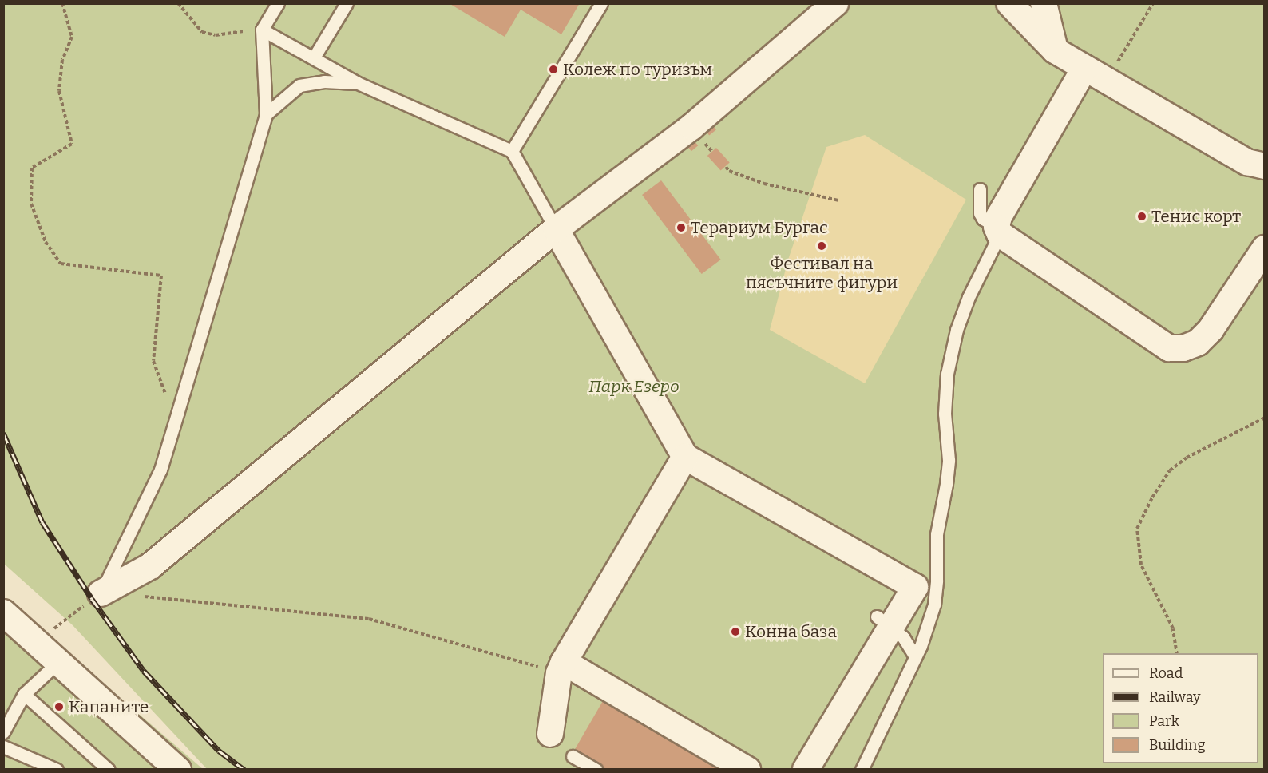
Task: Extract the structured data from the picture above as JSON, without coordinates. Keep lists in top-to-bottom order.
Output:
{
  "parks": ["Парк Езеро"],
  "places": [
    "Колеж по туризъм",
    "Тенис корт",
    "Терариум Бургас",
    "Фестивал на пясъчните фигури",
    "Конна база",
    "Капаните"
  ],
  "legend": [
    "Road",
    "Railway",
    "Park",
    "Building"
  ]
}
